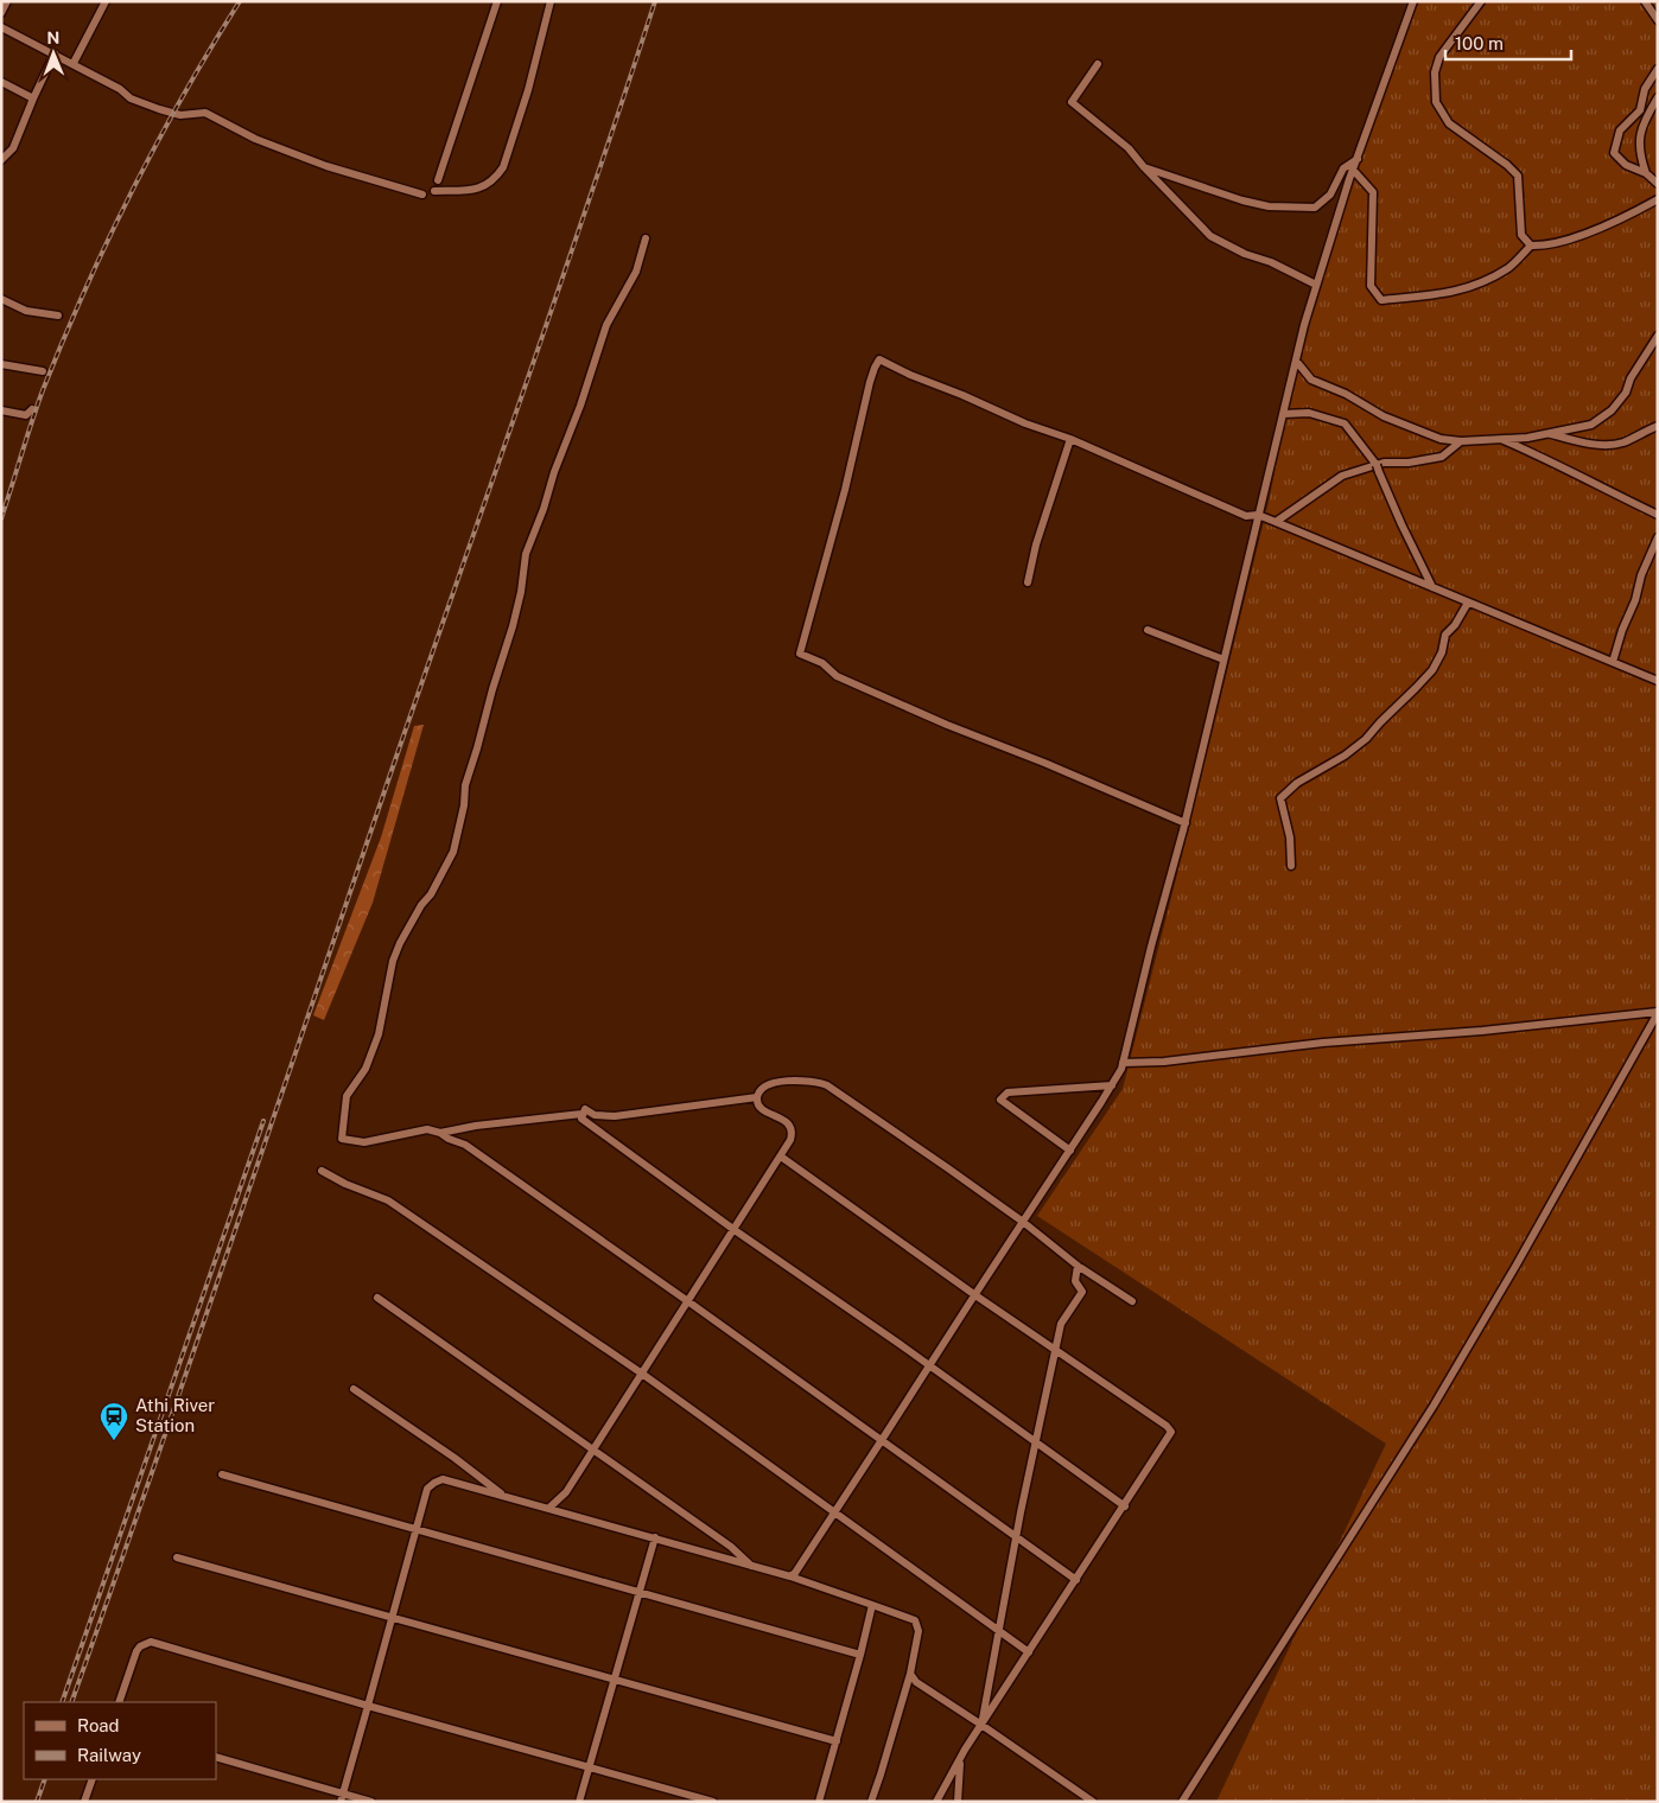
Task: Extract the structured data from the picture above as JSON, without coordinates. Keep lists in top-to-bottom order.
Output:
{
  "places": {
    "station": ["Athi River Station"]
  },
  "legend": ["Road", "Railway"],
  "scale_bar": "100 m",
  "north": "top"
}
